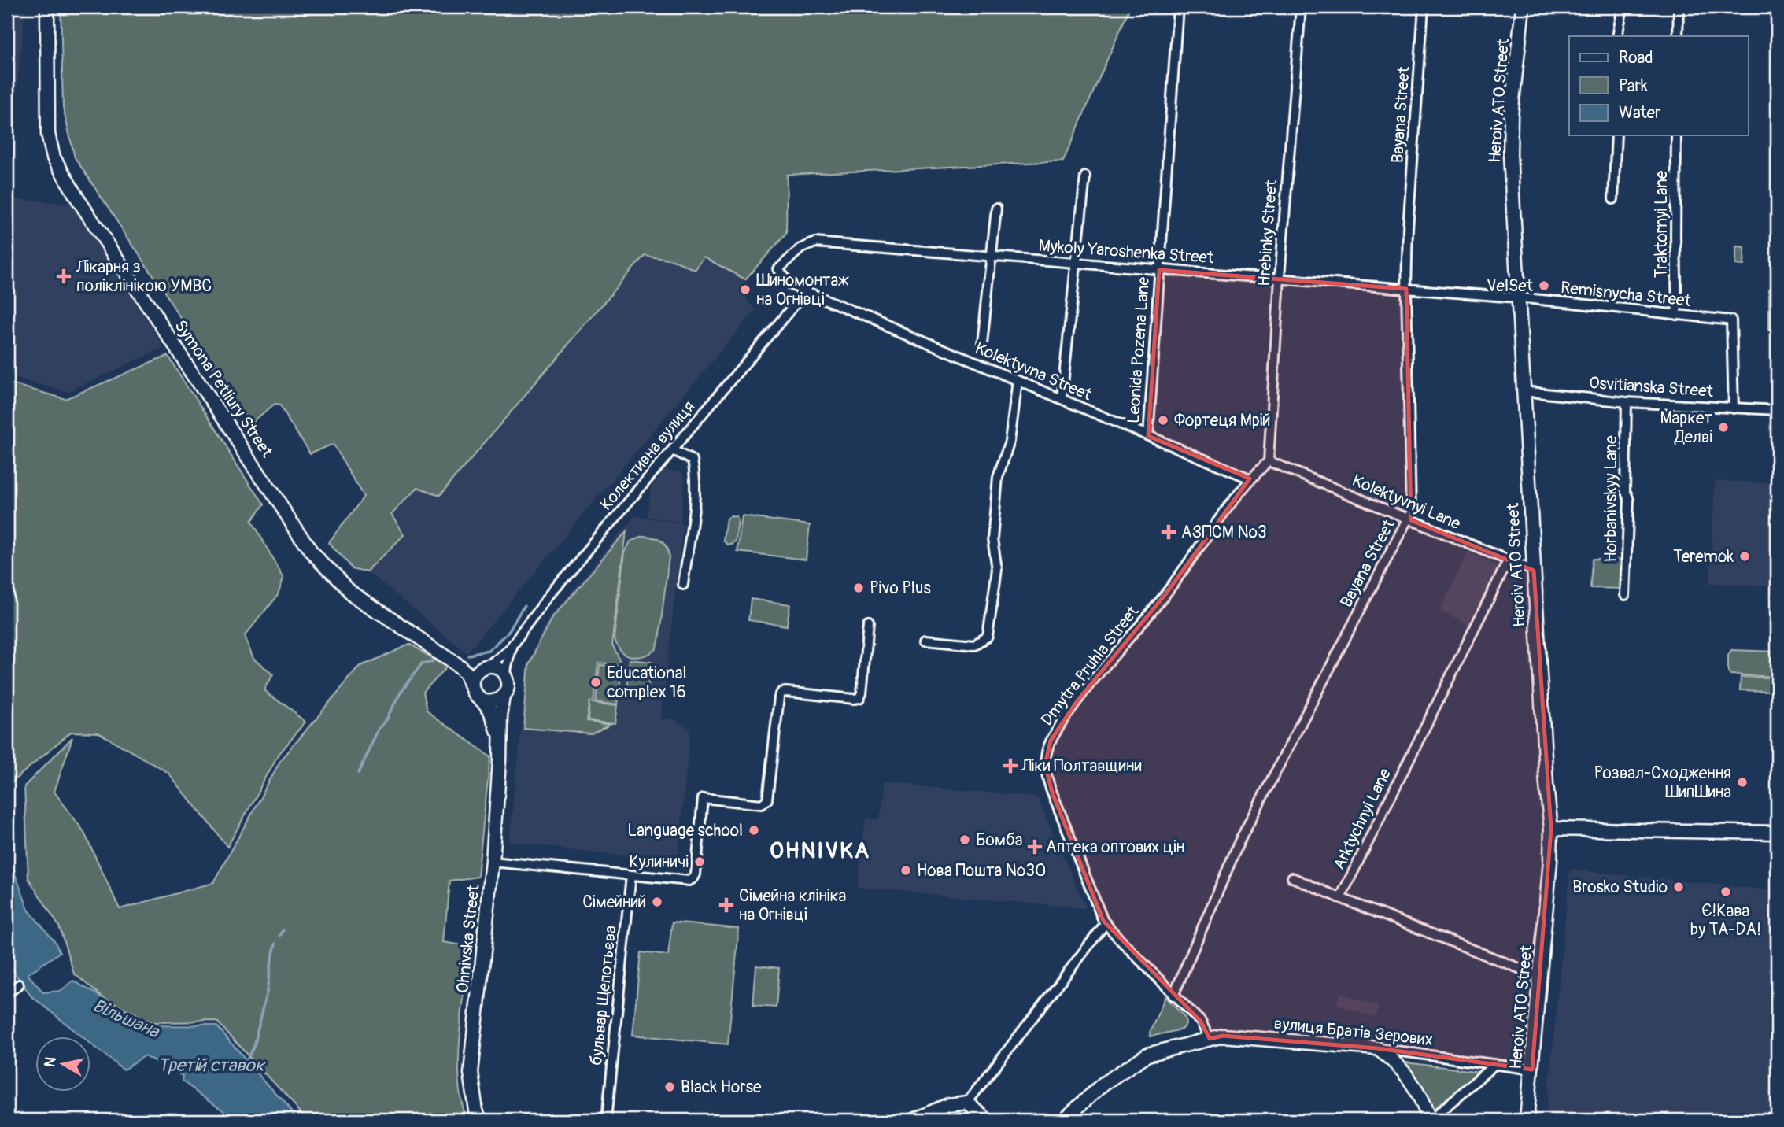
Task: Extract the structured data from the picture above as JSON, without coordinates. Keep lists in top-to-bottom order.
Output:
{
  "streets": {
    "street": [
      "Heroiv ATO Street",
      "Bayana Street",
      "Traktornyi Lane",
      "Hrebinky Street",
      "Mykoly Yaroshenka Street",
      "Remisnycha Street",
      "Leonida Pozena Lane",
      "Kolektyvna Street",
      "Osvitianska Street",
      "Symona Petliury Street",
      "Колективна вулиця",
      "Horbanivskyy Lane",
      "Kolektyvnyi Lane",
      "Dmytra Pruhla Street",
      "Arktychnyi Lane",
      "Ohnivska Street",
      "бульвар Щепотьєва",
      "вулиця Братів Зерових"
    ]
  },
  "crossings": [
    ["Heroiv ATO Street", "Mykoly Yaroshenka Street"],
    ["Heroiv ATO Street", "Remisnycha Street"],
    ["Heroiv ATO Street", "Osvitianska Street"],
    ["Heroiv ATO Street", "Kolektyvnyi Lane"],
    ["Heroiv ATO Street", "вулиця Братів Зерових"],
    ["Bayana Street", "Mykoly Yaroshenka Street"],
    ["Bayana Street", "Kolektyvnyi Lane"],
    ["Bayana Street", "Dmytra Pruhla Street"],
    ["Traktornyi Lane", "Remisnycha Street"],
    ["Hrebinky Street", "Mykoly Yaroshenka Street"],
    ["Hrebinky Street", "Kolektyvnyi Lane"],
    ["Hrebinky Street", "Dmytra Pruhla Street"],
    ["Mykoly Yaroshenka Street", "Remisnycha Street"],
    ["Mykoly Yaroshenka Street", "Leonida Pozena Lane"],
    ["Mykoly Yaroshenka Street", "Kolektyvna Street"],
    ["Mykoly Yaroshenka Street", "Колективна вулиця"],
    ["Remisnycha Street", "Osvitianska Street"],
    ["Leonida Pozena Lane", "Kolektyvna Street"],
    ["Kolektyvna Street", "Колективна вулиця"],
    ["Kolektyvna Street", "Dmytra Pruhla Street"],
    ["Osvitianska Street", "Horbanivskyy Lane"],
    ["Symona Petliury Street", "Колективна вулиця"],
    ["Symona Petliury Street", "Ohnivska Street"],
    ["Колективна вулиця", "Ohnivska Street"],
    ["Kolektyvnyi Lane", "Dmytra Pruhla Street"],
    ["Kolektyvnyi Lane", "Arktychnyi Lane"],
    ["Dmytra Pruhla Street", "вулиця Братів Зерових"]
  ],
  "districts": ["OHNIVKA"],
  "water": ["Вільшана", "Третій ставок"],
  "places": {
    "health": [
      "Лікарня з поліклінікою УМВС",
      "АЗПСМ №3",
      "Ліки Полтавщини",
      "Аптека оптових цін",
      "Сімейна клініка на Огнівці"
    ],
    "other": [
      "VelSet",
      "Шиномонтаж на Огнівці",
      "Фортеця Мрій",
      "Маркет Делві",
      "Teremok",
      "Pivo Plus",
      "Educational complex 16",
      "Розвал-Сходження ШипШина",
      "Language school",
      "Бомба",
      "Кулиничі",
      "Нова Пошта №30",
      "Brosko Studio",
      "Є!Кава by TA-DA!",
      "Сімейний",
      "Black Horse"
    ]
  },
  "legend": ["Road", "Park", "Water"],
  "north": "left"
}
